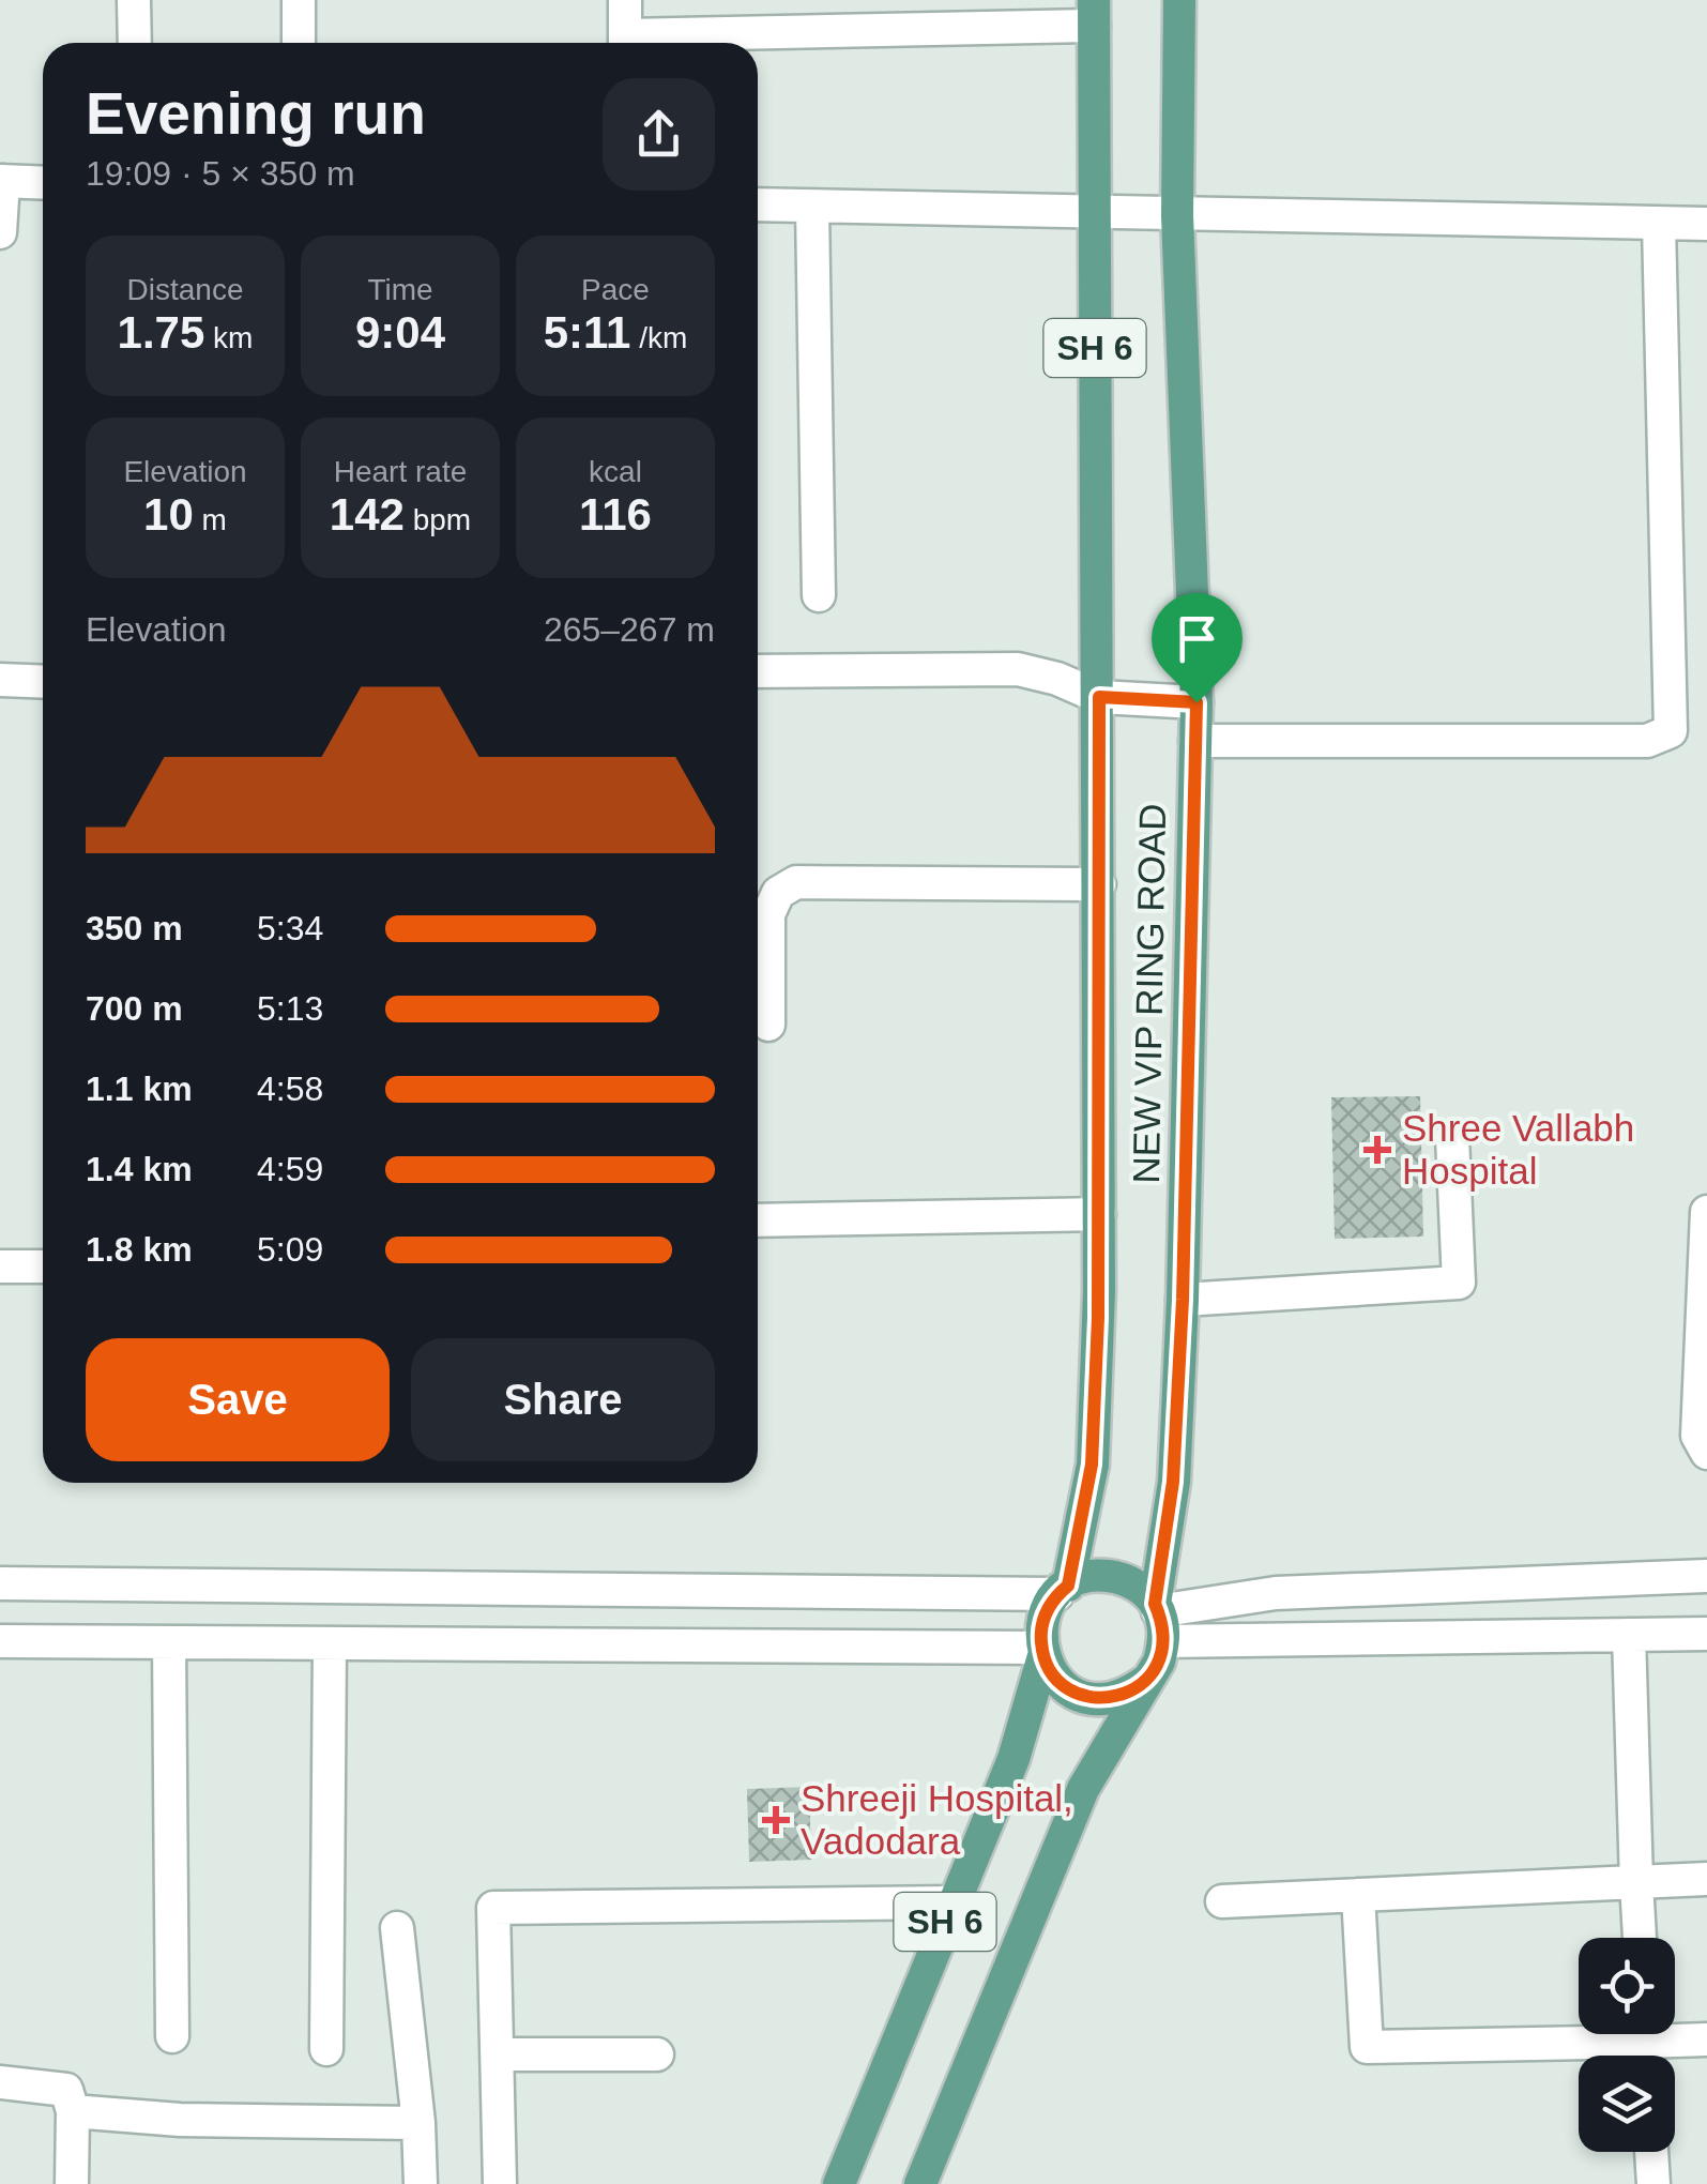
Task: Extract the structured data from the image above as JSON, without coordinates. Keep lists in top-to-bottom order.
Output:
{
  "streets": {
    "main road": ["SH 6", "NEW VIP RING ROAD"]
  },
  "crossings": [
    ["SH 6", "NEW VIP RING ROAD"]
  ],
  "places": {
    "health": ["Shree Vallabh Hospital", "Shreeji Hospital, Vadodara"]
  },
  "page": {
    "heading": ["Evening run", "19:09 · 5 × 350 m"],
    "stats": [
      ["Distance", "1.75 km"],
      ["Time", "9:04"],
      ["Pace", "5:11 /km"],
      ["Elevation", "10 m"],
      ["Heart rate", "142 bpm"],
      ["kcal", "116"]
    ],
    "chart": ["Elevation", "265–267 m"],
    "list": [
      {
        "name": "350 m",
        "note": "5:34"
      },
      {
        "name": "700 m",
        "note": "5:13"
      },
      {
        "name": "1.1 km",
        "note": "4:58"
      },
      {
        "name": "1.4 km",
        "note": "4:59"
      },
      {
        "name": "1.8 km",
        "note": "5:09"
      }
    ],
    "buttons": ["Save", "Share"]
  }
}
